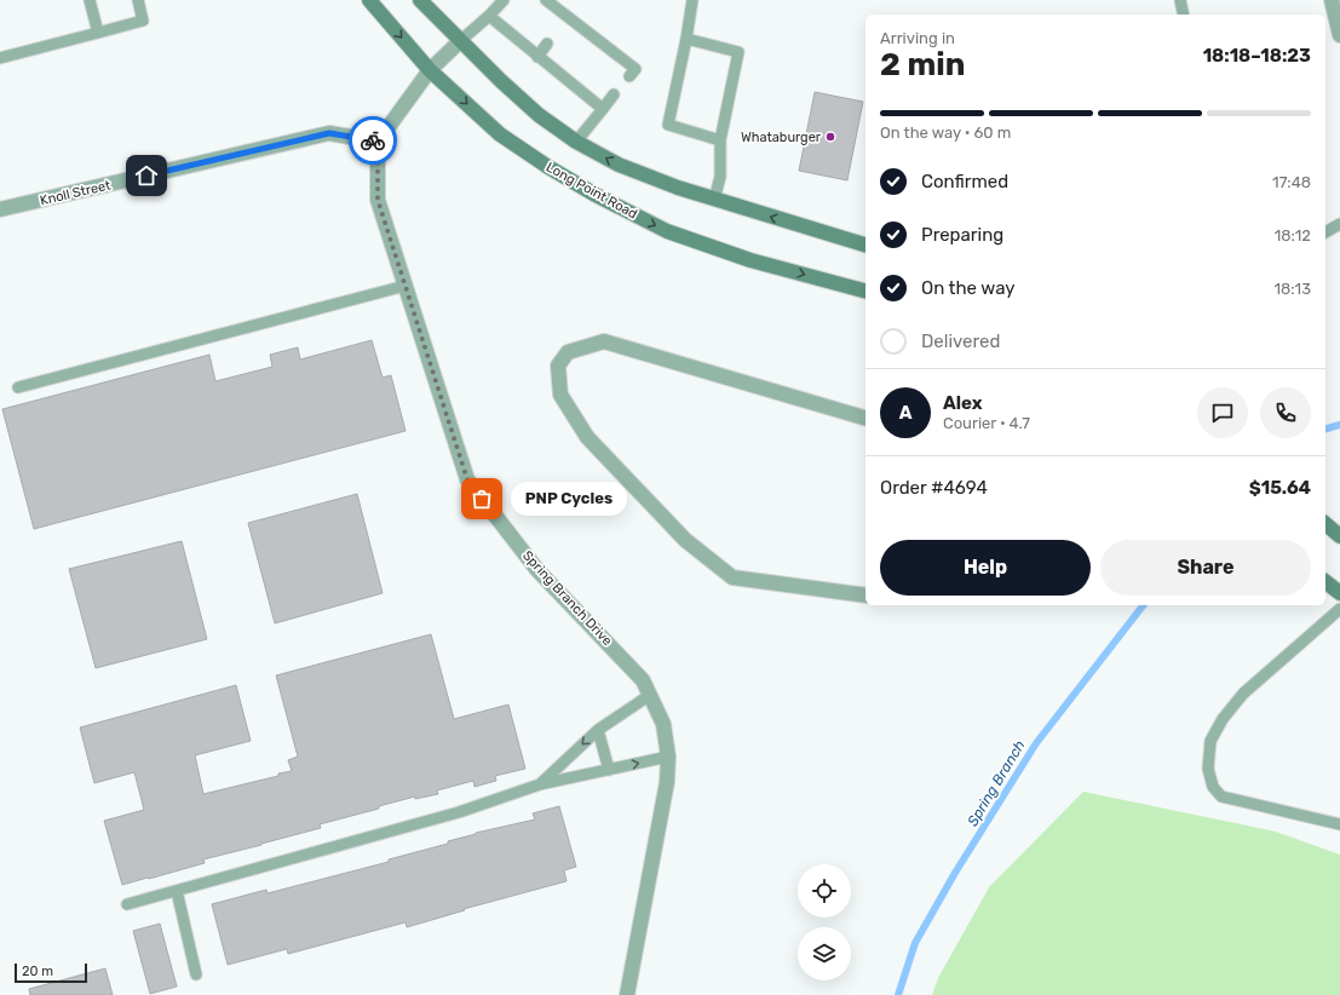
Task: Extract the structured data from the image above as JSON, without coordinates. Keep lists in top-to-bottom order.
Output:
{
  "streets": {
    "main road": ["Long Point Road"],
    "street": ["Knoll Street", "Spring Branch Drive"]
  },
  "crossings": [
    ["Knoll Street", "Spring Branch Drive"]
  ],
  "water": ["Spring Branch"],
  "places": ["Whataburger", "PNP Cycles"],
  "scale_bar": "20 m",
  "page": {
    "heading": ["2 min", "Arriving in", "18:18–18:23"],
    "panel": [
      "Alex",
      "Courier · 4.7",
      "Order #4694",
      "$15.64"
    ],
    "bar": "On the way · 60 m",
    "list": [
      ["Confirmed", "17:48"],
      ["Preparing", "18:12"],
      ["On the way", "18:13"],
      "Delivered"
    ],
    "round": "A",
    "bubble": "PNP Cycles",
    "buttons": ["Help", "Share"],
    "scale": "20 m"
  }
}
